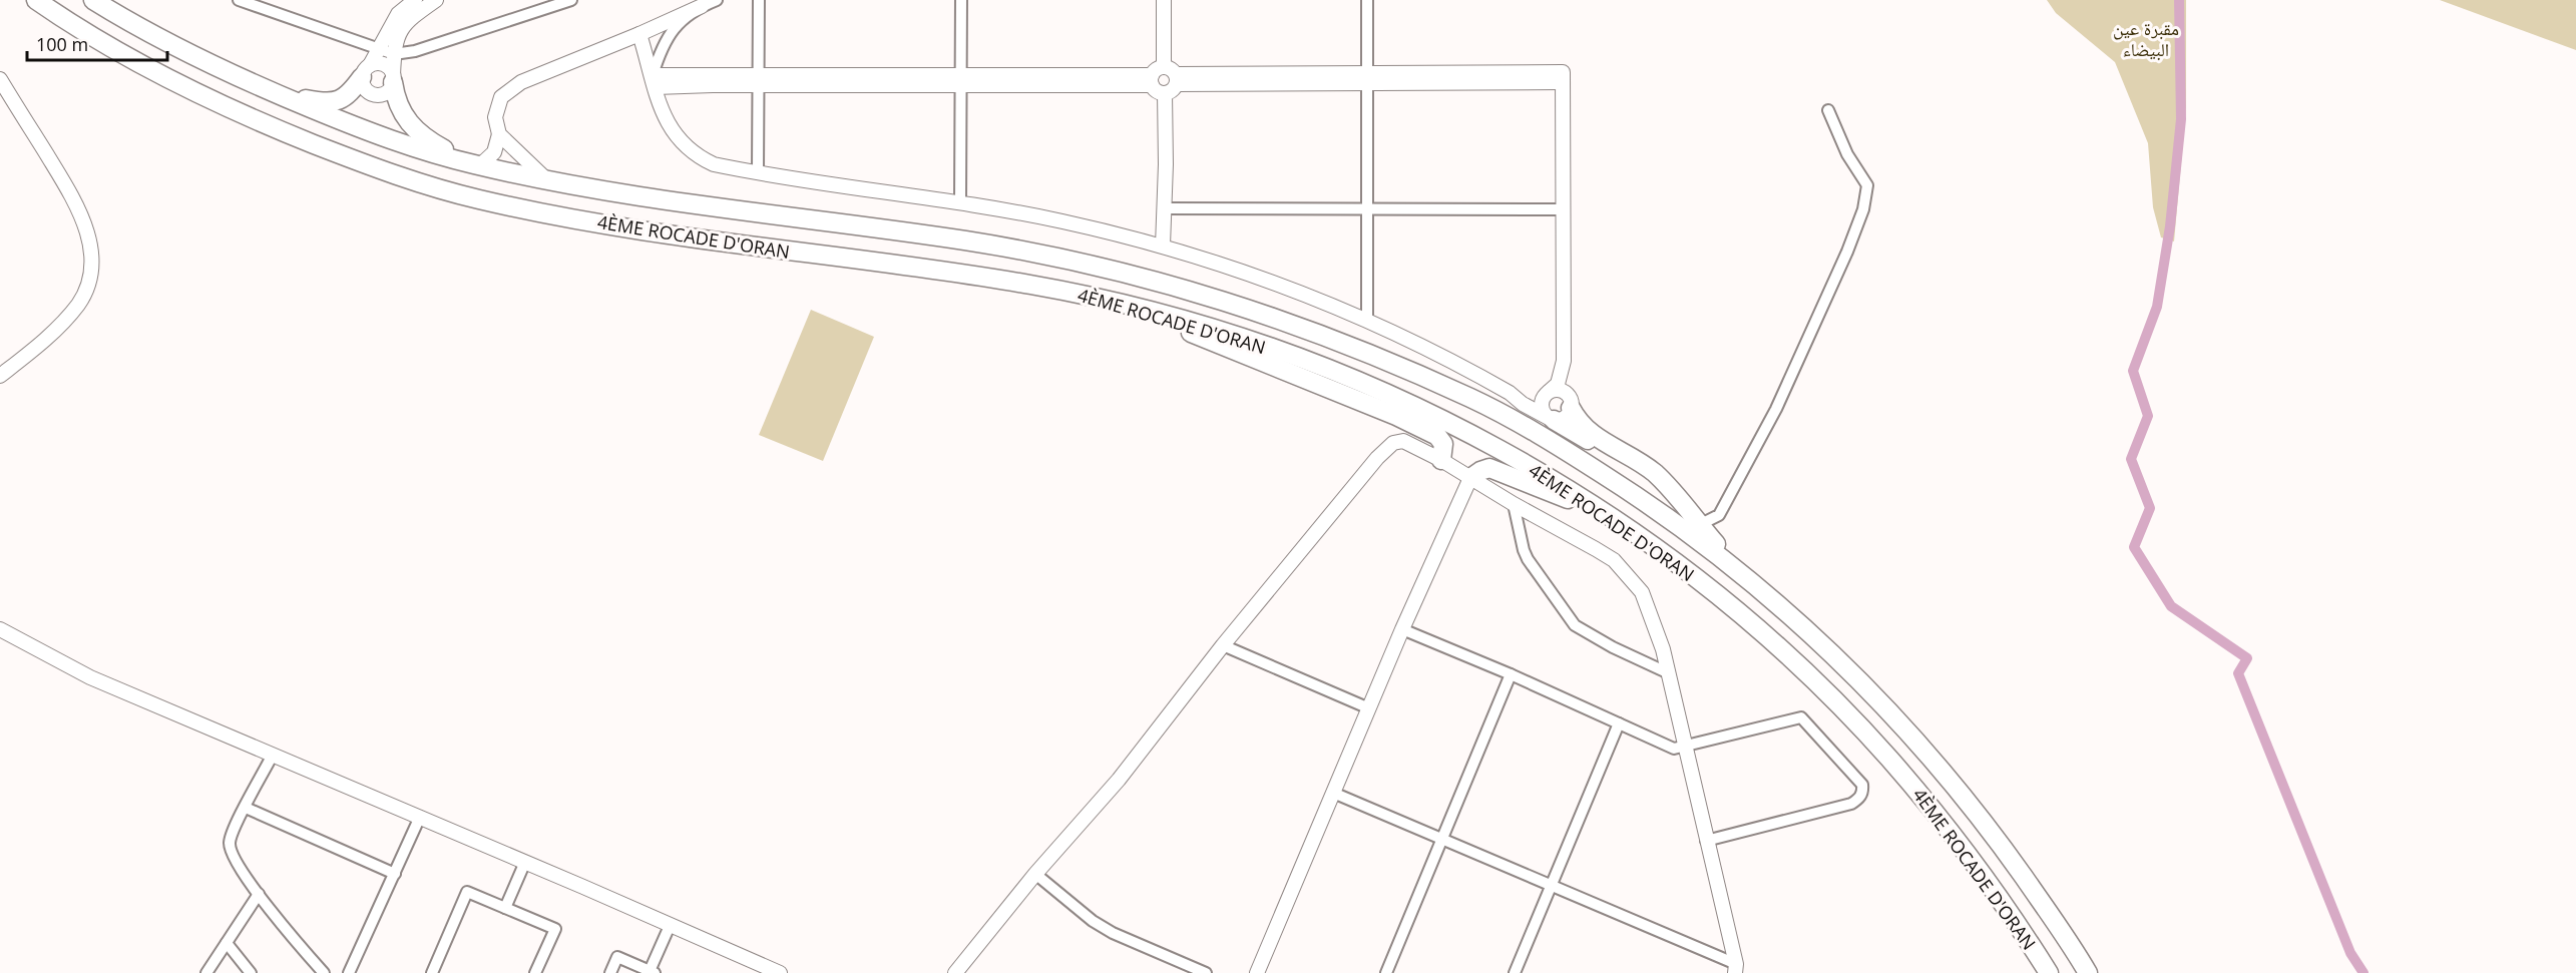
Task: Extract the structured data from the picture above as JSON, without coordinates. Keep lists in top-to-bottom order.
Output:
{
  "streets": {
    "highway": ["4ÈME ROCADE D'ORAN"]
  },
  "parks": ["مقبرة عين البيضاء"],
  "scale_bar": "100 m"
}
